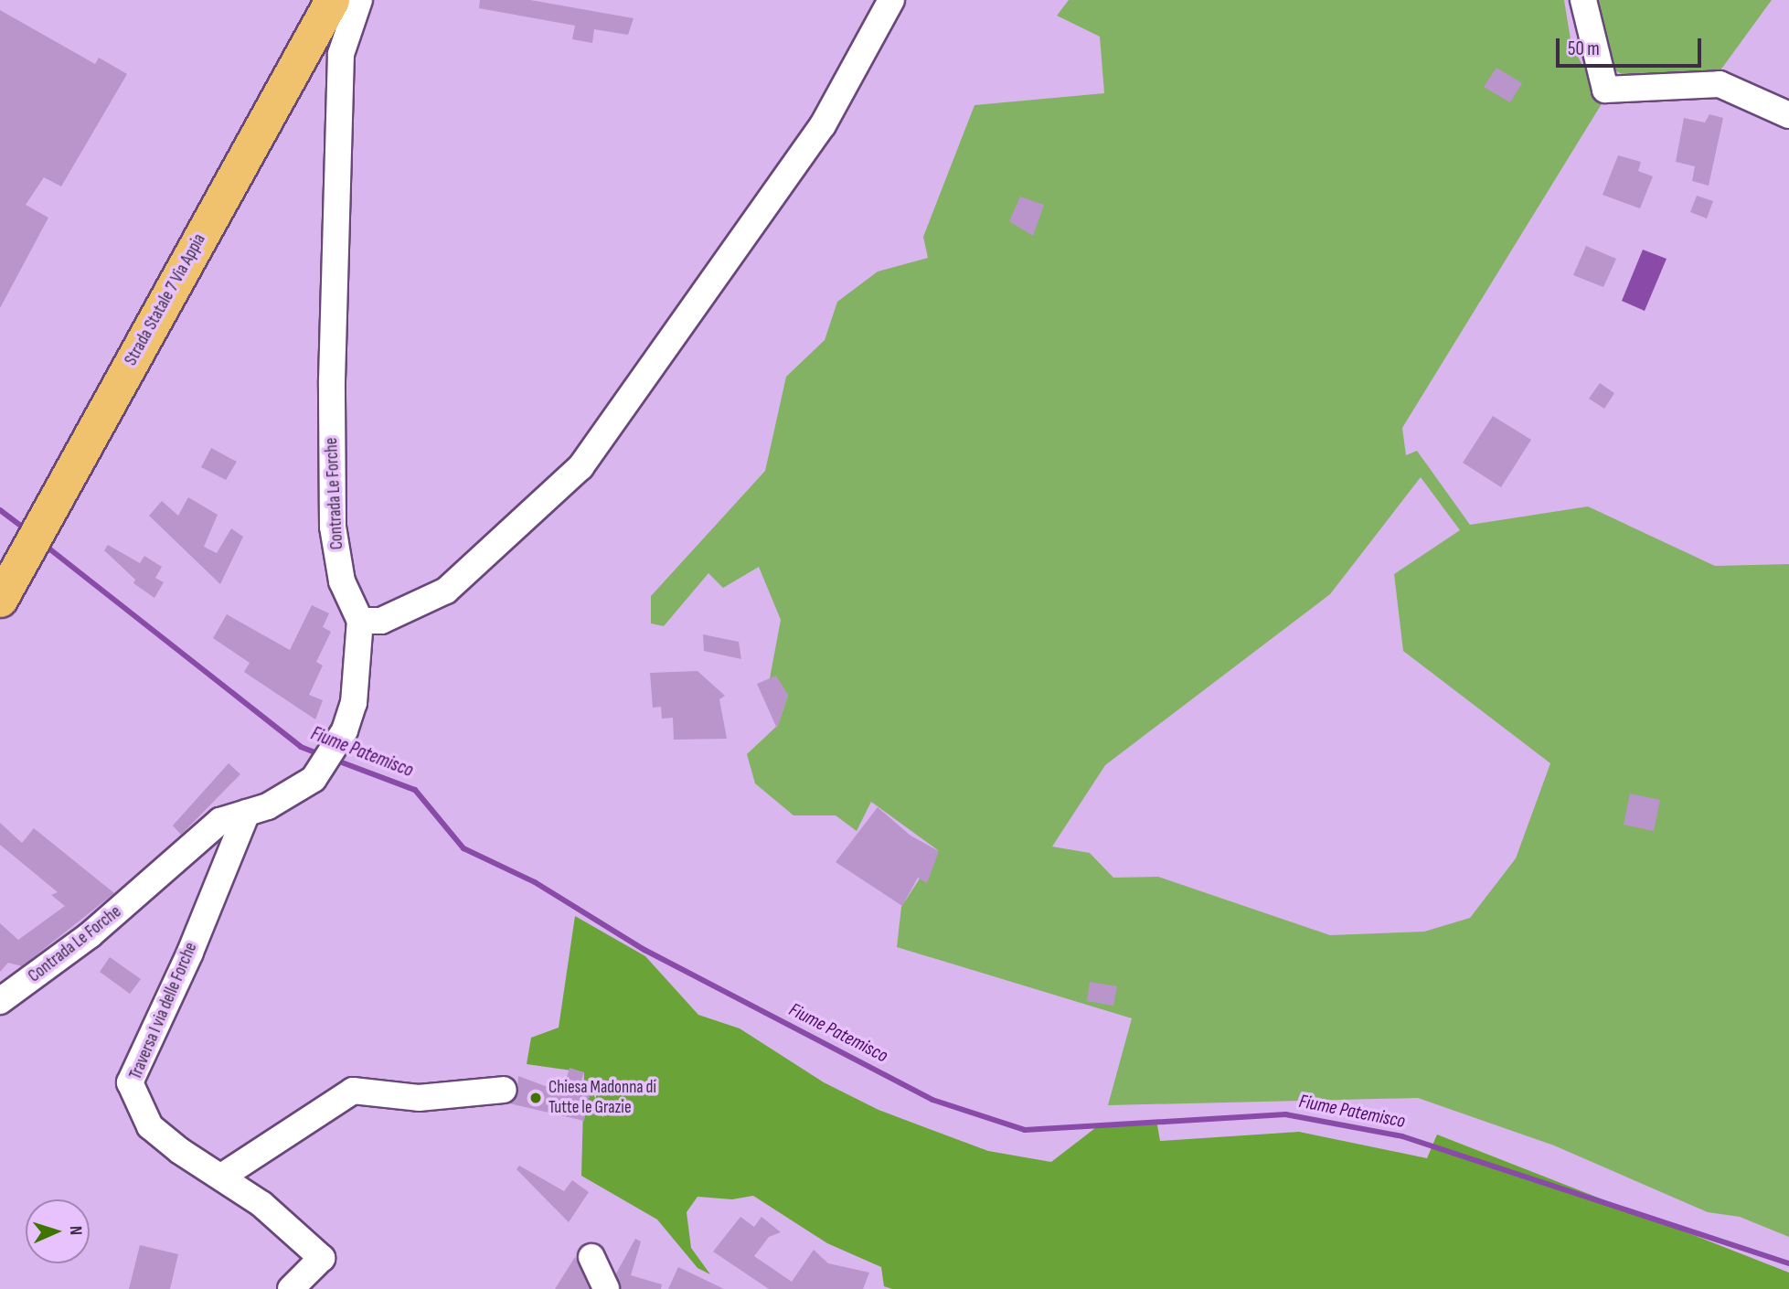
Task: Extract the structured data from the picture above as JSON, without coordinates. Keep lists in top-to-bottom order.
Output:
{
  "streets": {
    "main road": ["Strada Statale 7 Via Appia"],
    "street": ["Contrada Le Forche", "Traversa I via delle Forche"]
  },
  "crossings": [
    ["Contrada Le Forche", "Traversa I via delle Forche"]
  ],
  "water": ["Fiume Patemisco"],
  "places": ["Chiesa Madonna di Tutte le Grazie"],
  "scale_bar": "50 m",
  "north": "right"
}
